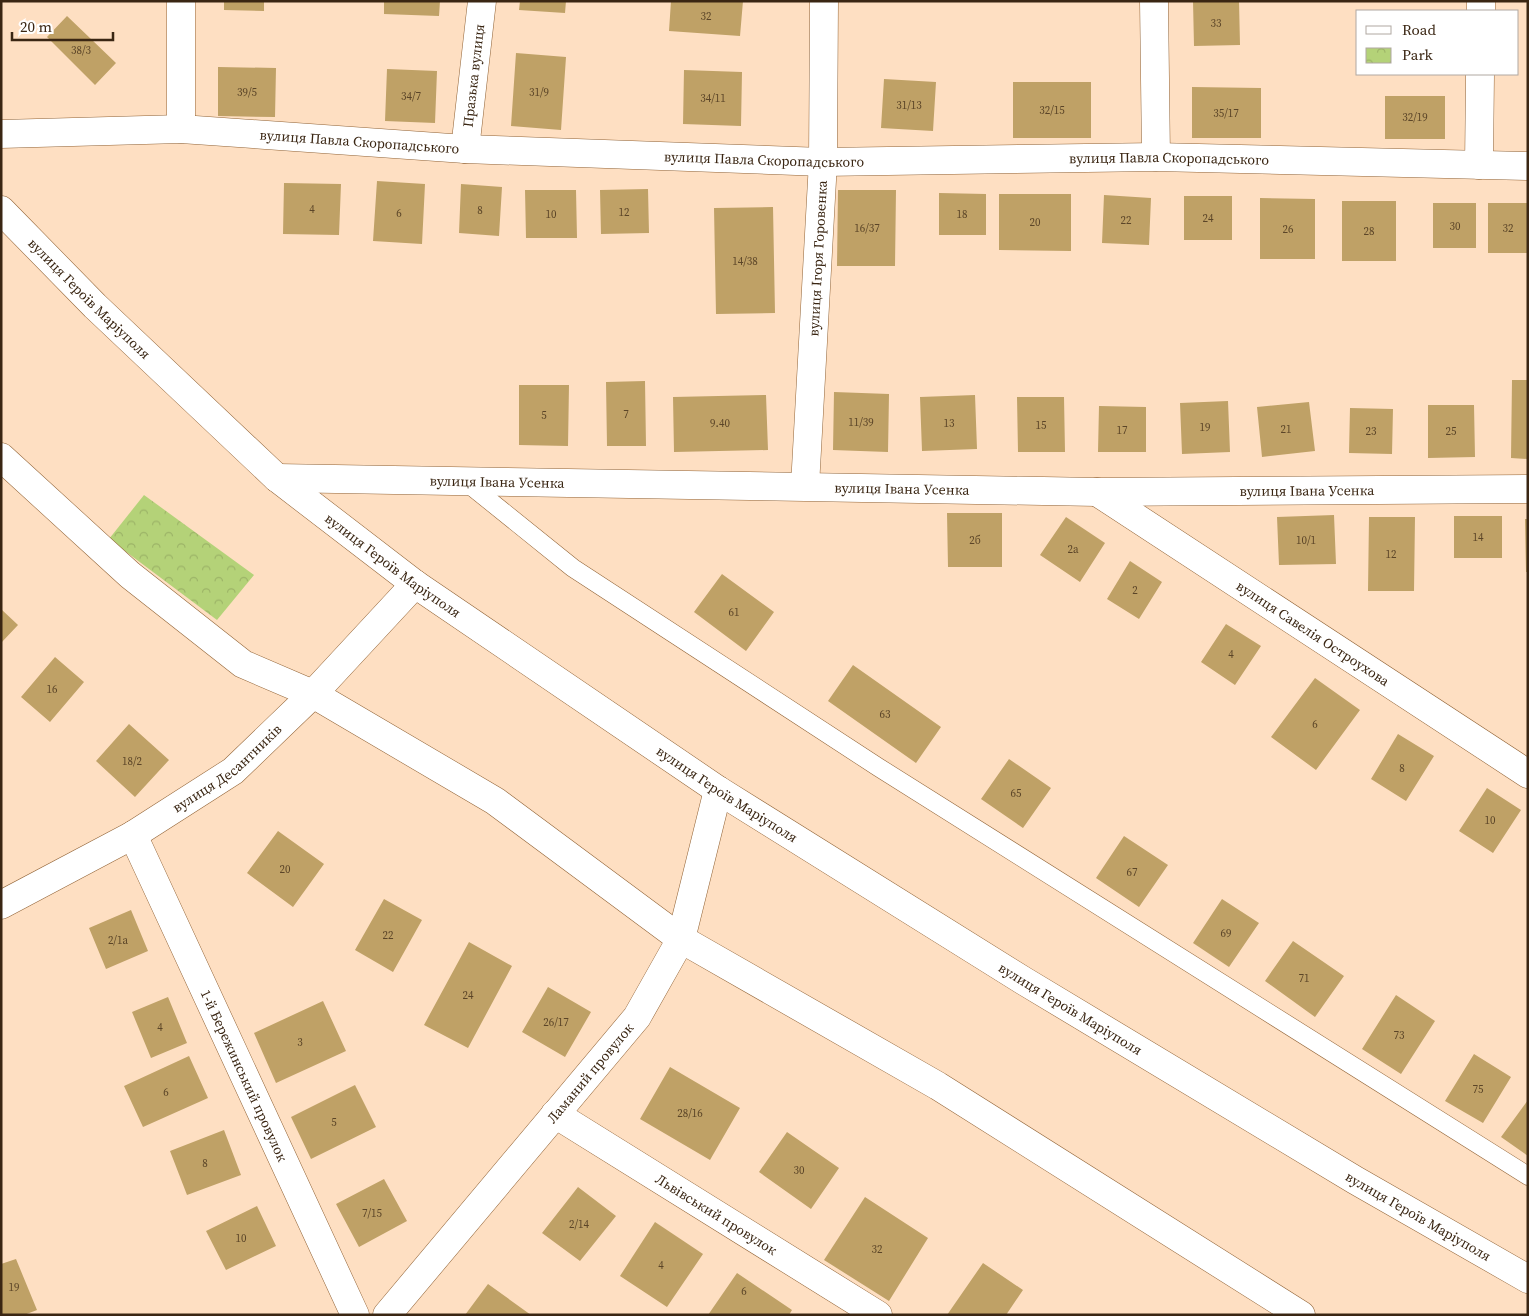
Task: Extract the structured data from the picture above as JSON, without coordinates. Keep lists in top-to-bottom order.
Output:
{
  "streets": {
    "street": [
      "Празька вулиця",
      "вулиця Павла Скоропадського",
      "вулиця Ігоря Горовенка",
      "вулиця Героїв Маріуполя",
      "вулиця Івана Усенка",
      "вулиця Савелія Остроухова",
      "вулиця Десантників",
      "Ламаний провулок",
      "1-й Бережинський провулок",
      "Львівський провулок"
    ]
  },
  "crossings": [
    ["Празька вулиця", "вулиця Павла Скоропадського"],
    ["вулиця Павла Скоропадського", "вулиця Ігоря Горовенка"],
    ["вулиця Ігоря Горовенка", "вулиця Івана Усенка"],
    ["вулиця Героїв Маріуполя", "вулиця Івана Усенка"],
    ["вулиця Героїв Маріуполя", "вулиця Десантників"],
    ["вулиця Героїв Маріуполя", "Ламаний провулок"],
    ["вулиця Івана Усенка", "вулиця Савелія Остроухова"],
    ["вулиця Десантників", "1-й Бережинський провулок"],
    ["Ламаний провулок", "Львівський провулок"]
  ],
  "house_numbers": [
    "32",
    "33",
    "38/3",
    "39/5",
    "31/9",
    "34/7",
    "34/11",
    "31/13",
    "32/15",
    "35/17",
    "32/19",
    "4",
    "8",
    "12",
    "6",
    "10",
    "18",
    "24",
    "22",
    "20",
    "30",
    "16/37",
    "32",
    "26",
    "28",
    "14/38",
    "7",
    "5",
    "11/39",
    "9.40",
    "13",
    "15",
    "19",
    "21",
    "17",
    "23",
    "25",
    "14",
    "2б",
    "10/1",
    "2а",
    "12",
    "2",
    "61",
    "4",
    "16",
    "63",
    "6",
    "18/2",
    "8",
    "65",
    "10",
    "20",
    "67",
    "69",
    "22",
    "2/1а",
    "71",
    "24",
    "26/17",
    "4",
    "73",
    "3",
    "75",
    "6",
    "28/16",
    "5",
    "8",
    "30",
    "7/15",
    "2/14",
    "10",
    "32",
    "4",
    "19",
    "6"
  ],
  "legend": ["Road", "Park"],
  "scale_bar": "20 m"
}
